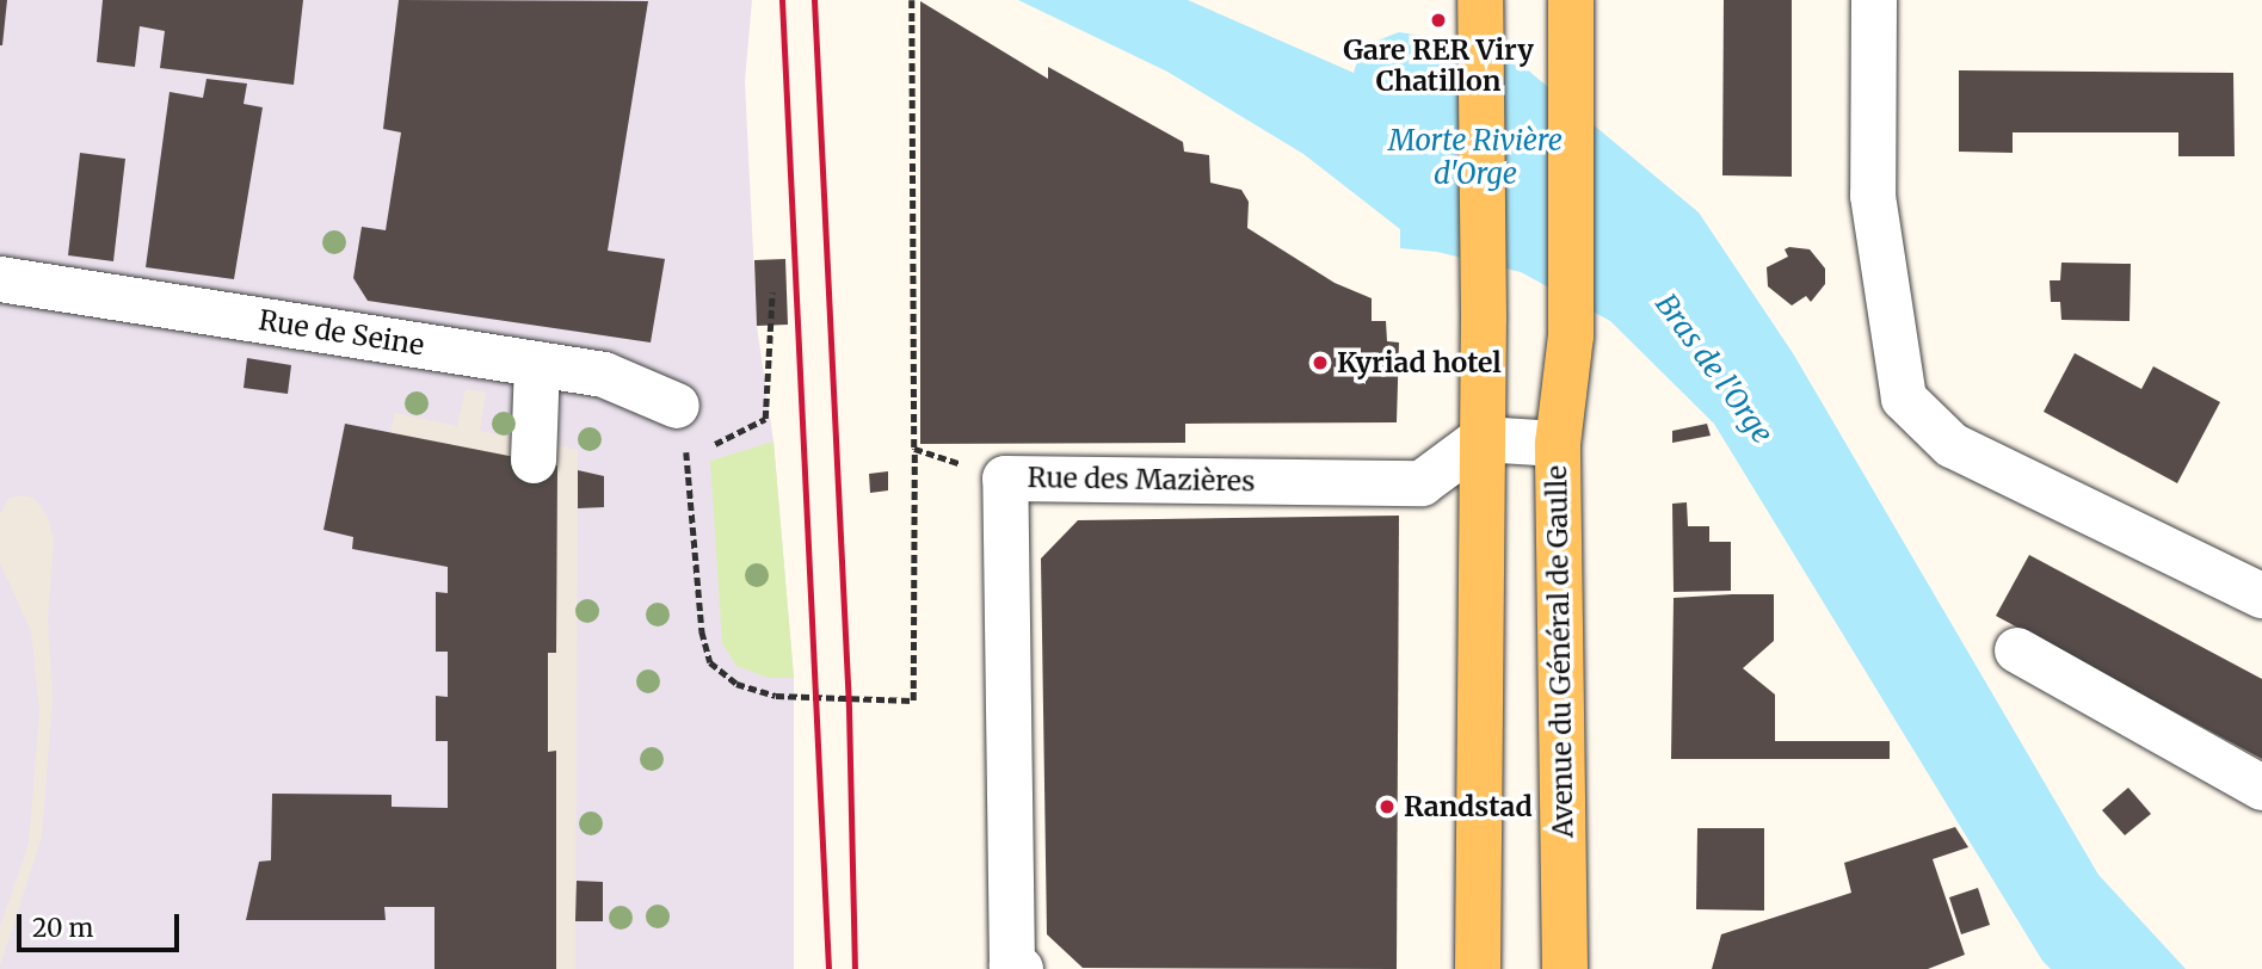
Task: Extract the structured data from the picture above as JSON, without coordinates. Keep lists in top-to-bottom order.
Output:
{
  "streets": {
    "main road": ["Avenue du Général de Gaulle"],
    "street": ["Rue de Seine", "Rue des Mazières"]
  },
  "water": ["Morte Rivière d'Orge", "Bras de l'Orge"],
  "places": ["Gare RER Viry Chatillon", "Kyriad hotel", "Randstad"],
  "scale_bar": "20 m"
}
